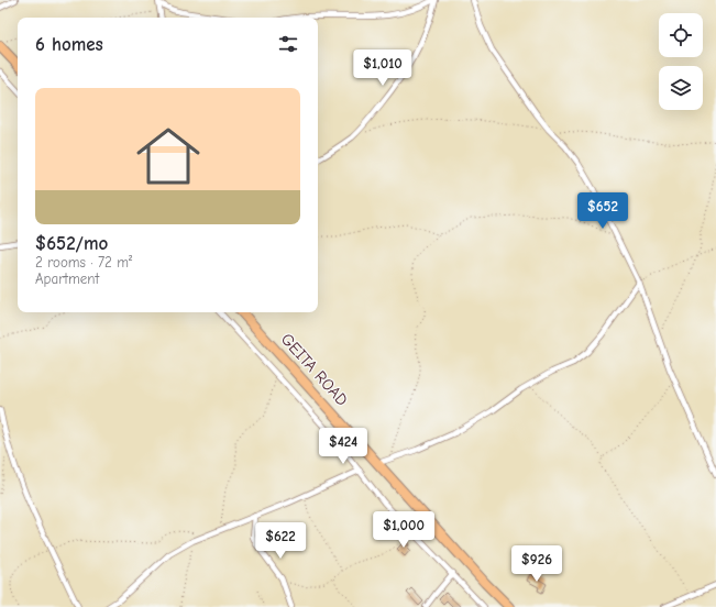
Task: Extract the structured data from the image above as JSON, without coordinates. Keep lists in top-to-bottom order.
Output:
{
  "streets": {
    "highway": ["GEITA ROAD"]
  },
  "page": {
    "heading": "6 homes",
    "price": [
      "$1,010",
      "$652",
      "$424",
      "$1,000",
      "$622",
      "$926"
    ],
    "list": [
      {
        "name": "$652/mo",
        "note": "2 rooms · 72 m² · Apartment"
      }
    ]
  }
}
